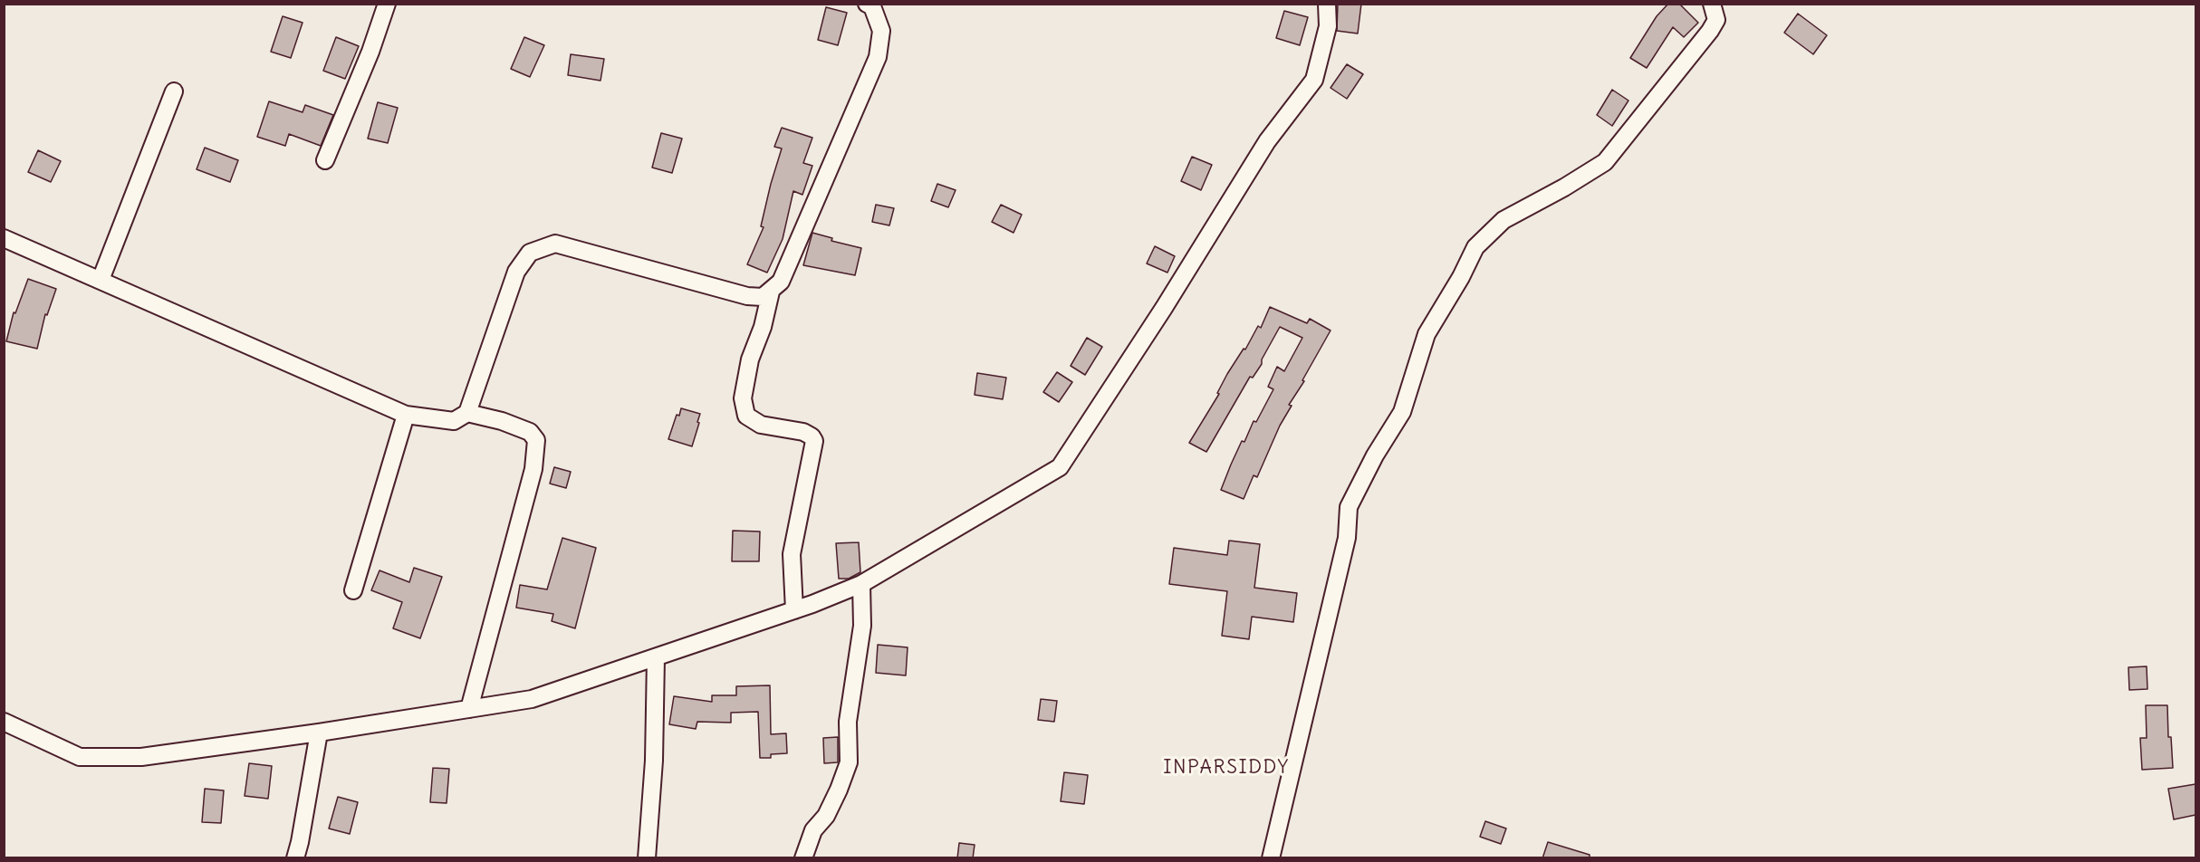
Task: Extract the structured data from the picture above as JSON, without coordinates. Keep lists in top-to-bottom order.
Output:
{
  "districts": ["INPARSIDDY"]
}
